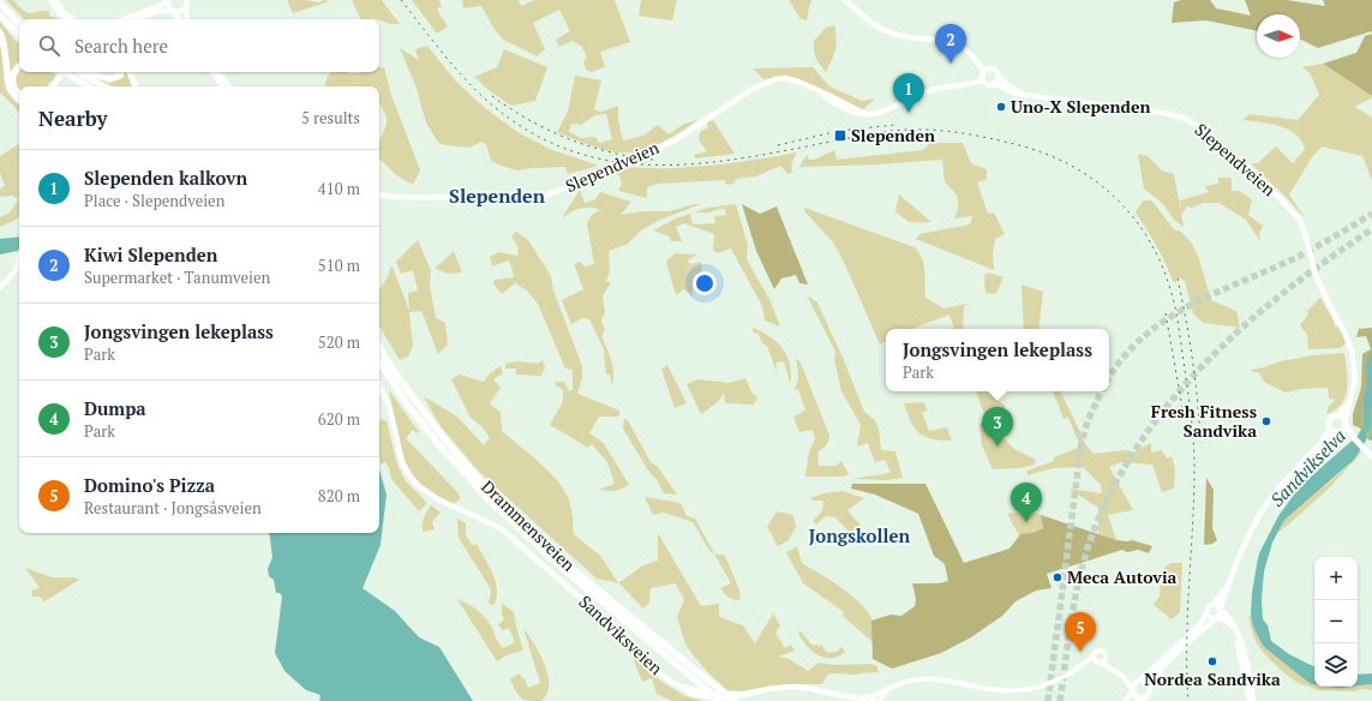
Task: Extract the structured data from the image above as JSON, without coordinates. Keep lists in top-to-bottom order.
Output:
{
  "streets": {
    "highway": ["Drammensveien"],
    "main road": ["Slependveien", "Sandviksveien"]
  },
  "districts": ["Slependen", "Jongskollen"],
  "water": ["Sandvikselva"],
  "places": {
    "other": [
      "Uno-X Slependen",
      "Fresh Fitness Sandvika",
      "Meca Autovia",
      "Nordea Sandvika"
    ],
    "transit": ["Slependen"]
  },
  "north": "right",
  "page": {
    "search": "Search here",
    "pins": [
      "2",
      "1",
      "3",
      "4",
      "5"
    ],
    "heading": ["Nearby", "5 results"],
    "list": [
      {
        "mark": "1",
        "name": "Slependen kalkovn",
        "note": "Place · Slependveien",
        "value": "410 m"
      },
      {
        "mark": "2",
        "name": "Kiwi Slependen",
        "note": "Supermarket · Tanumveien",
        "value": "510 m"
      },
      {
        "mark": "3",
        "name": "Jongsvingen lekeplass",
        "note": "Park",
        "value": "520 m"
      },
      {
        "mark": "4",
        "name": "Dumpa",
        "note": "Park",
        "value": "620 m"
      },
      {
        "mark": "5",
        "name": "Domino's Pizza",
        "note": "Restaurant · Jongsåsveien",
        "value": "820 m"
      }
    ],
    "popup": ["Jongsvingen lekeplass", "Park"],
    "map_buttons": ["+", "−"]
  }
}
